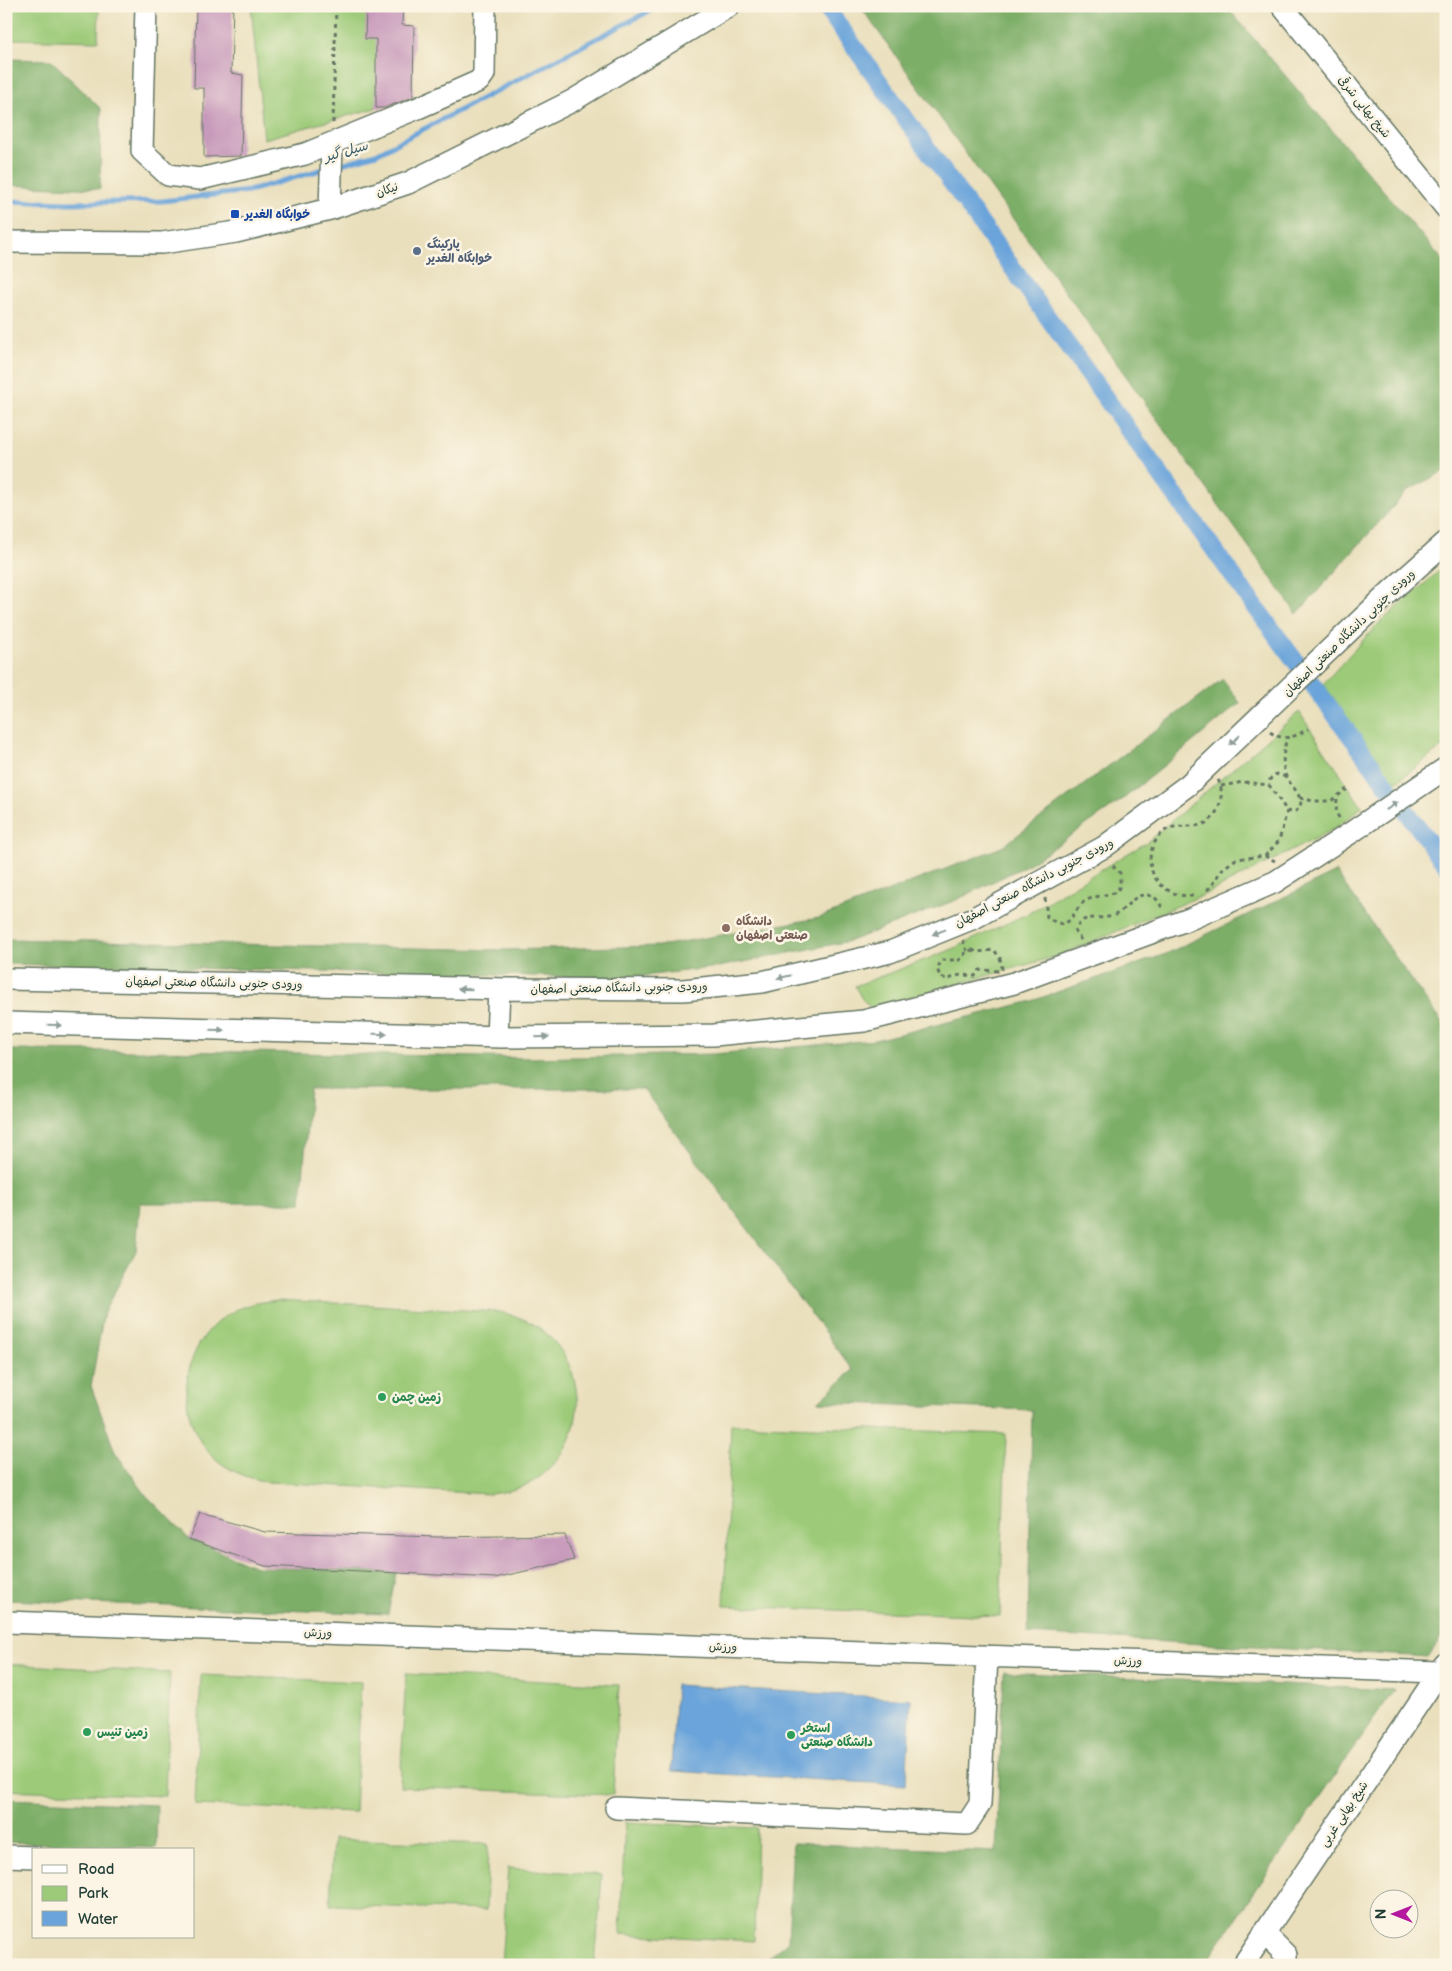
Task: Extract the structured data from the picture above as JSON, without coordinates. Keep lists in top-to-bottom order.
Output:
{
  "streets": {
    "street": [
      "شیخ بهایی شرقی",
      "نیکان",
      "ورودی جنوبی دانشگاه صنعتی اصفهان",
      "ورزش",
      "شیخ بهایی غربی"
    ]
  },
  "crossings": [
    ["ورزش", "شیخ بهایی غربی"]
  ],
  "water": ["سیل گیر"],
  "places": {
    "transit": ["خوابگاه الغدیر"],
    "other": [
      "پارکینگ خوابگاه الغدیر",
      "دانشگاه صنعتی اصفهان",
      "زمین چمن",
      "زمین تنیس",
      "استخر دانشگاه صنعتی"
    ]
  },
  "legend": ["Road", "Park", "Water"],
  "north": "left"
}
